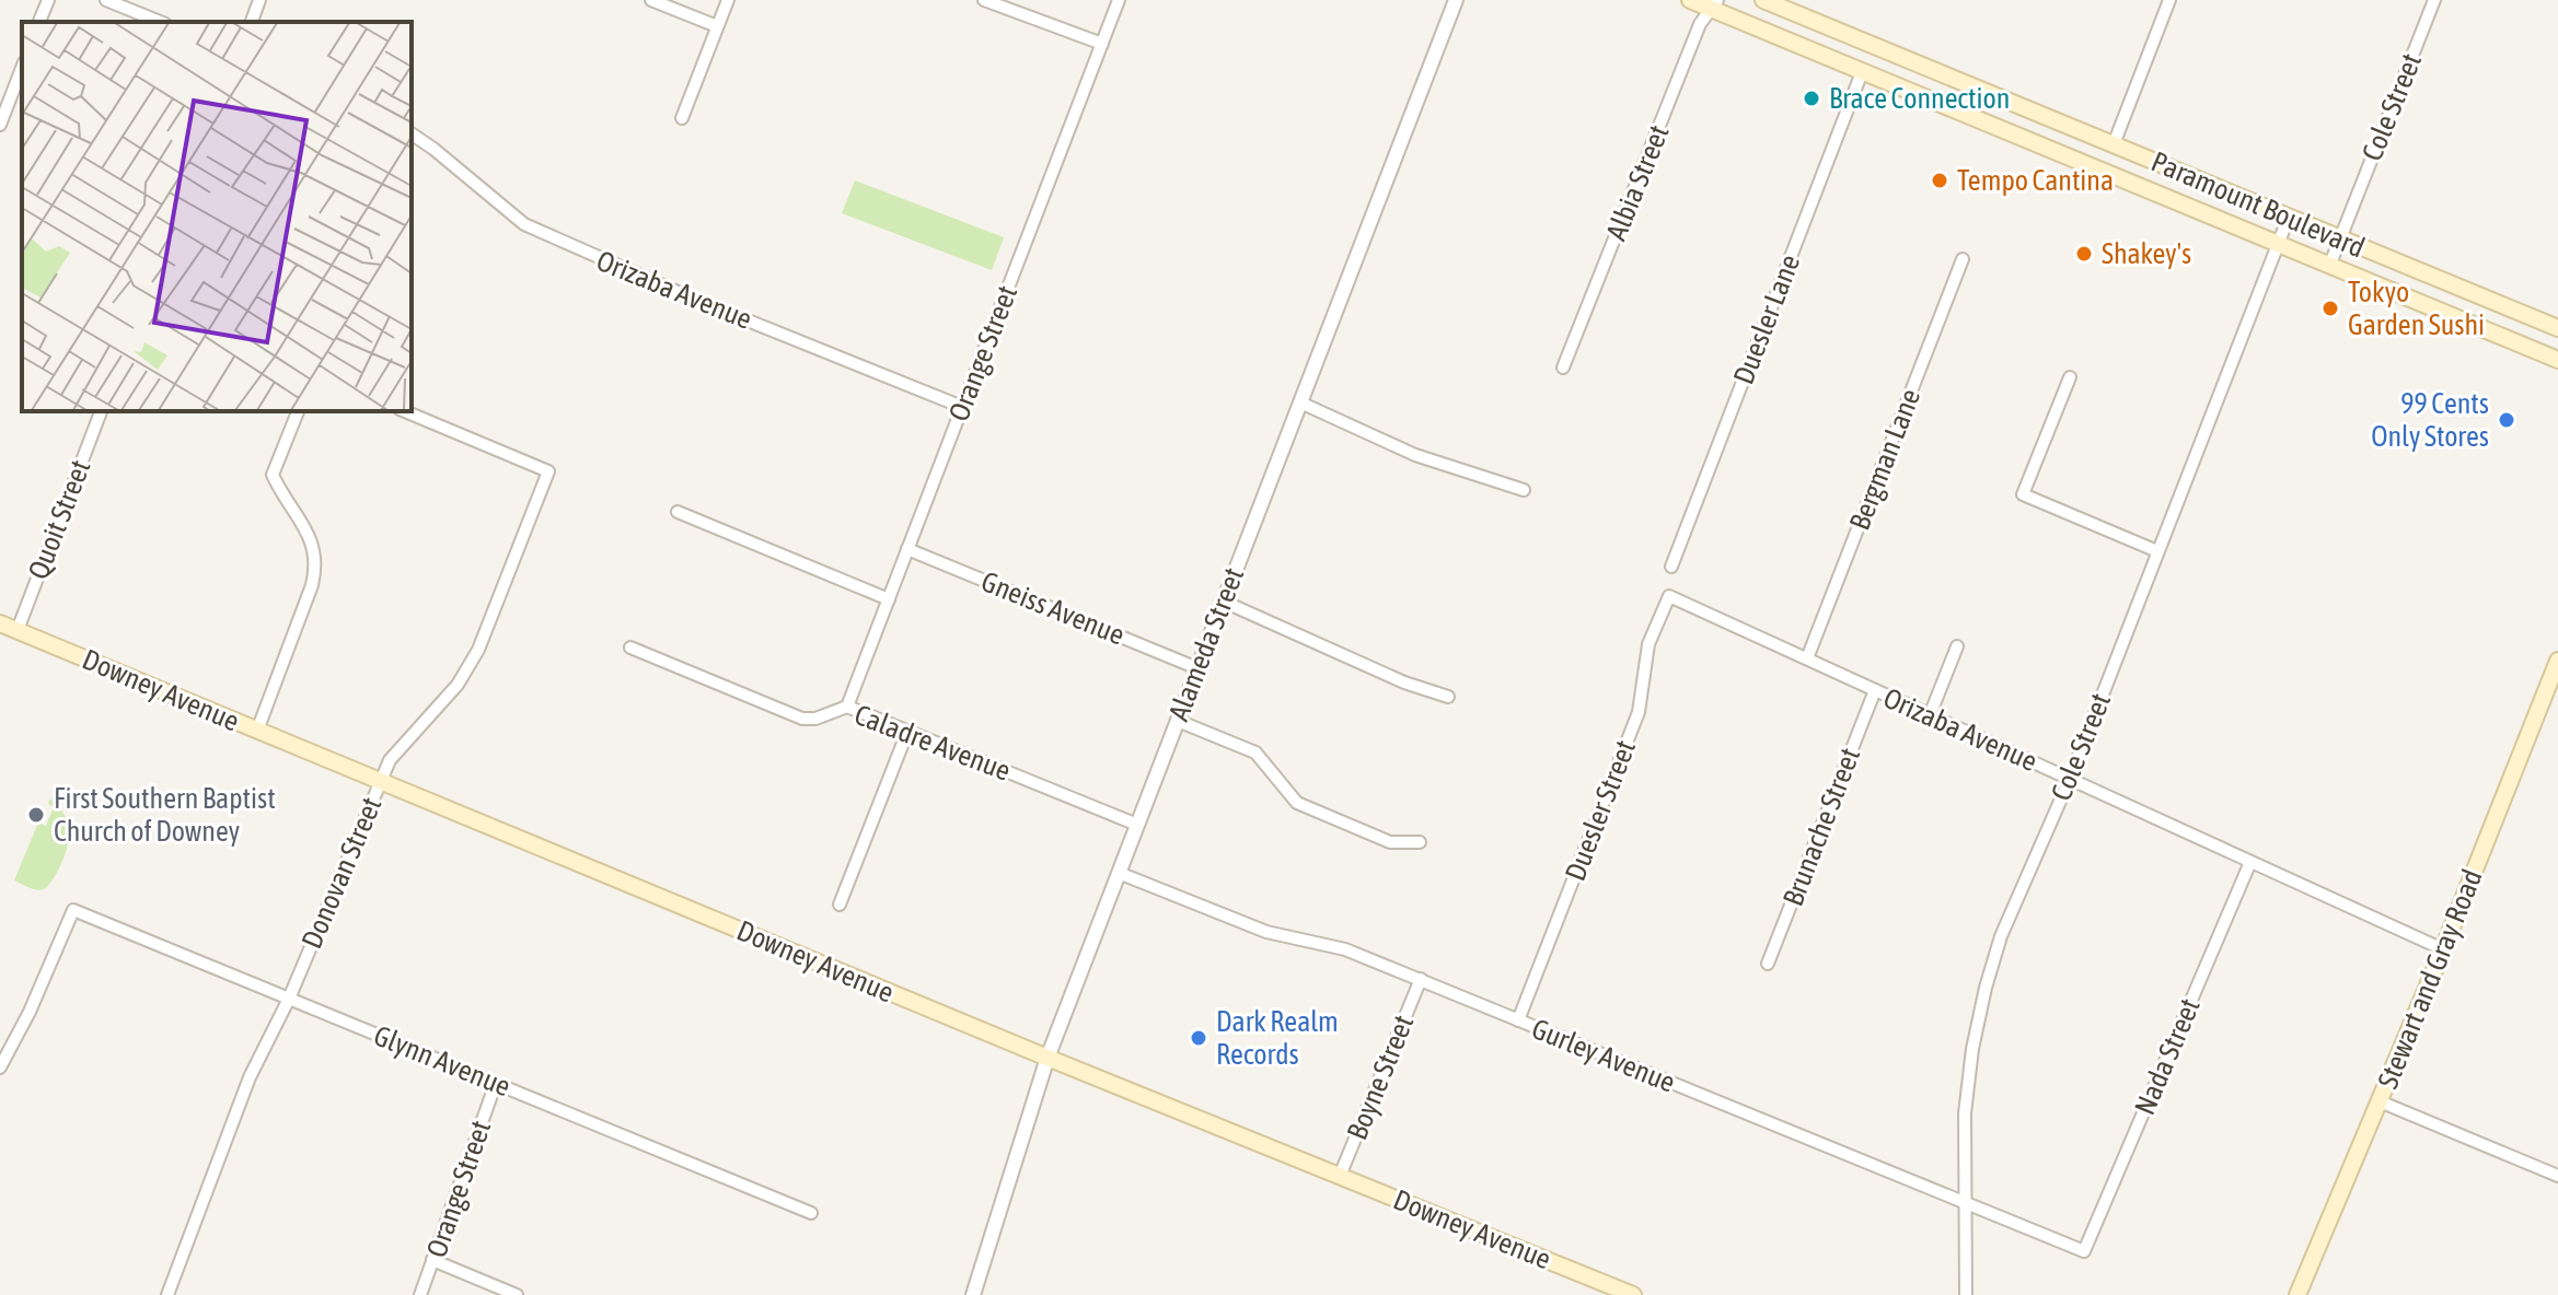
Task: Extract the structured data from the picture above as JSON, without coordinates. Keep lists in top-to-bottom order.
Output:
{
  "streets": {
    "main road": ["Paramount Boulevard", "Downey Avenue", "Stewart and Gray Road"],
    "street": [
      "Cole Street",
      "Albia Street",
      "Orizaba Avenue",
      "Duesler Lane",
      "Orange Street",
      "Bergman Lane",
      "Quoit Street",
      "Gneiss Avenue",
      "Alameda Street",
      "Caladre Avenue",
      "Duesler Street",
      "Brunache Street",
      "Donovan Street",
      "Gurley Avenue",
      "Nada Street",
      "Glynn Avenue",
      "Boyne Street"
    ]
  },
  "crossings": [
    ["Cole Street", "Paramount Boulevard"],
    ["Cole Street", "Orizaba Avenue"],
    ["Cole Street", "Gurley Avenue"],
    ["Albia Street", "Paramount Boulevard"],
    ["Paramount Boulevard", "Duesler Lane"],
    ["Orizaba Avenue", "Orange Street"],
    ["Orizaba Avenue", "Bergman Lane"],
    ["Orizaba Avenue", "Duesler Street"],
    ["Orizaba Avenue", "Brunache Street"],
    ["Orizaba Avenue", "Stewart and Gray Road"],
    ["Orizaba Avenue", "Nada Street"],
    ["Orange Street", "Gneiss Avenue"],
    ["Orange Street", "Caladre Avenue"],
    ["Orange Street", "Glynn Avenue"],
    ["Quoit Street", "Downey Avenue"],
    ["Gneiss Avenue", "Alameda Street"],
    ["Alameda Street", "Downey Avenue"],
    ["Alameda Street", "Caladre Avenue"],
    ["Alameda Street", "Gurley Avenue"],
    ["Downey Avenue", "Donovan Street"],
    ["Downey Avenue", "Boyne Street"],
    ["Duesler Street", "Gurley Avenue"],
    ["Donovan Street", "Glynn Avenue"],
    ["Gurley Avenue", "Nada Street"],
    ["Gurley Avenue", "Boyne Street"]
  ],
  "places": [
    "Brace Connection",
    "Tempo Cantina",
    "Shakey's",
    "Tokyo Garden Sushi",
    "99 Cents Only Stores",
    "First Southern Baptist Church of Downey",
    "Dark Realm Records"
  ]
}
